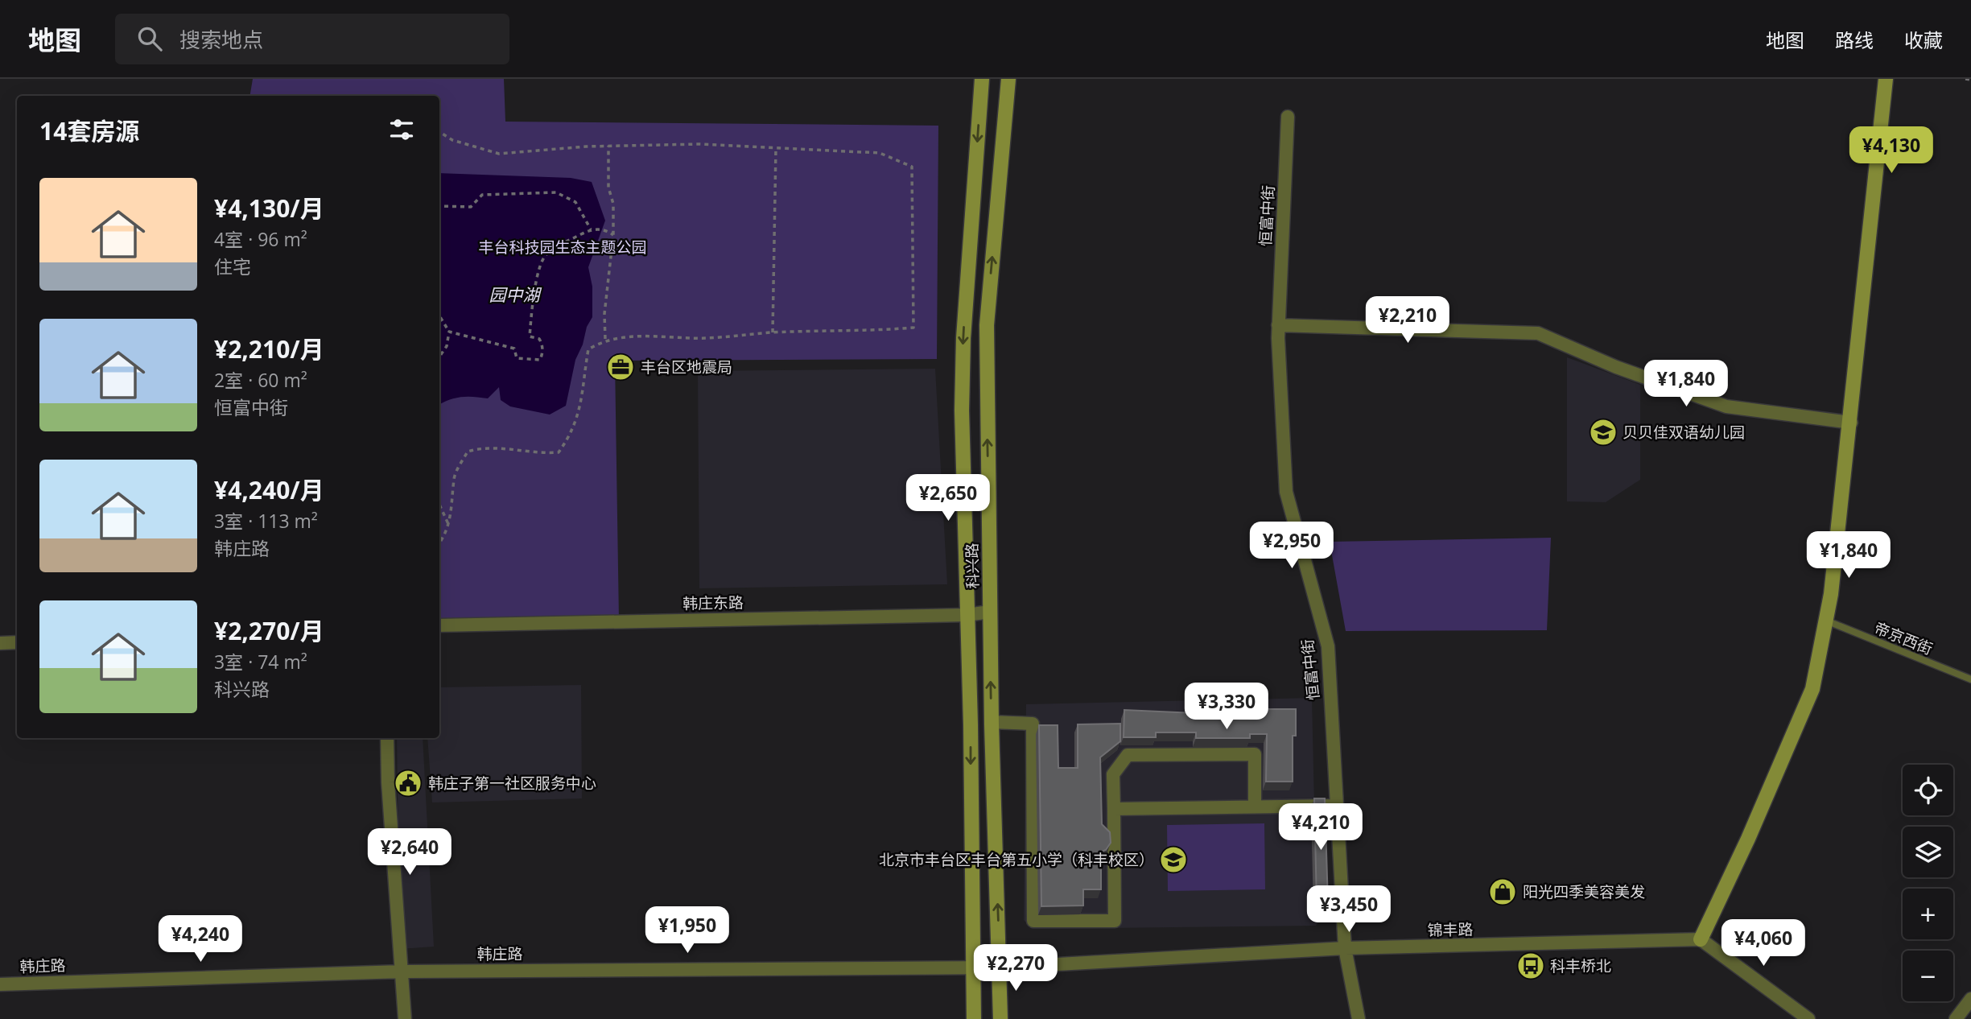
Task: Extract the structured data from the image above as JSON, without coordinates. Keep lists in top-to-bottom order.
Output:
{
  "streets": {
    "main road": ["科兴路"],
    "street": [
      "恒富中街",
      "韩庄东路",
      "锦丰路",
      "韩庄路"
    ],
    "lane": ["帝京西街"]
  },
  "crossings": [
    ["恒富中街", "锦丰路"],
    ["科兴路", "韩庄东路"],
    ["科兴路", "锦丰路"],
    ["科兴路", "韩庄路"],
    ["锦丰路", "韩庄路"]
  ],
  "water": ["园中湖"],
  "parks": ["丰台科技园生态主题公园"],
  "places": {
    "office": ["丰台区地震局"],
    "school or university": ["贝贝佳双语幼儿园", "北京市丰台区丰台第五小学（科丰校区）"],
    "public building": ["韩庄子第一社区服务中心"],
    "shop": ["阳光四季美容美发"],
    "bus stop": ["科丰桥北"]
  },
  "page": {
    "header": "地图",
    "search": "搜索地点",
    "nav": ["地图", "路线", "收藏"],
    "heading": "14套房源",
    "price": [
      "¥4,130",
      "¥2,210",
      "¥1,840",
      "¥2,650",
      "¥2,950",
      "¥1,840",
      "¥3,330",
      "¥4,210",
      "¥2,640",
      "¥3,450",
      "¥1,950",
      "¥4,240",
      "¥4,060",
      "¥2,270"
    ],
    "list": [
      {
        "name": "¥4,130/月",
        "note": "4室 · 96 m² · 住宅"
      },
      {
        "name": "¥2,210/月",
        "note": "2室 · 60 m² · 恒富中街"
      },
      {
        "name": "¥4,240/月",
        "note": "3室 · 113 m² · 韩庄路"
      },
      {
        "name": "¥2,270/月",
        "note": "3室 · 74 m² · 科兴路"
      }
    ],
    "map_buttons": ["+", "−"]
  }
}
